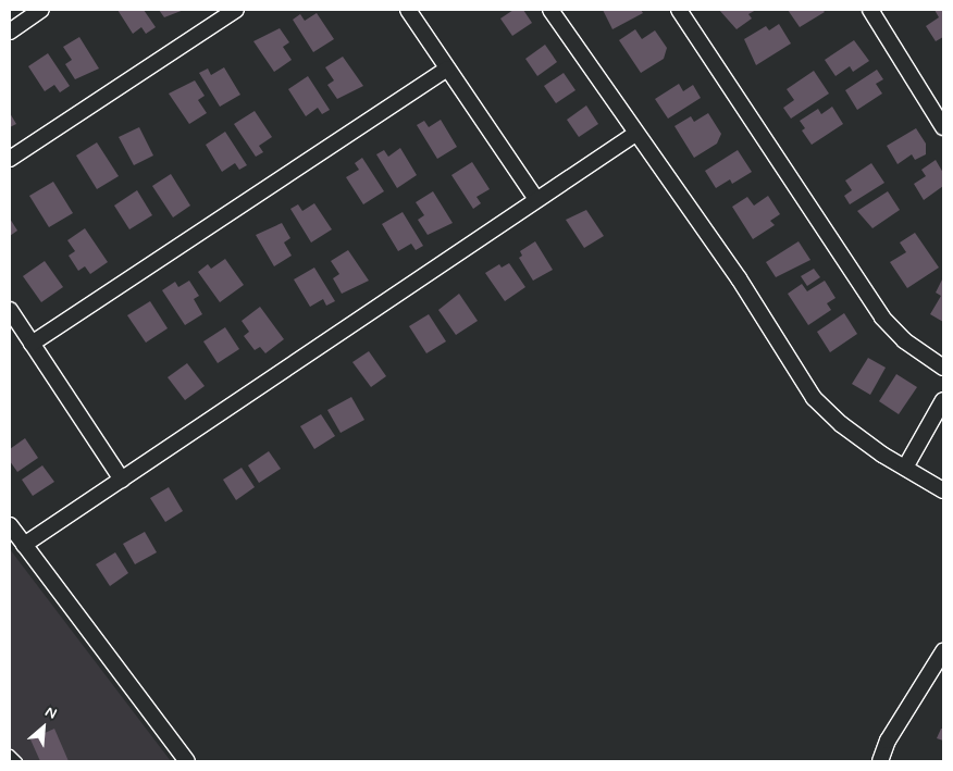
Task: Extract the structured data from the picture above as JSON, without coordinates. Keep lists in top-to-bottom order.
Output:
{
  "north": "top right"
}
